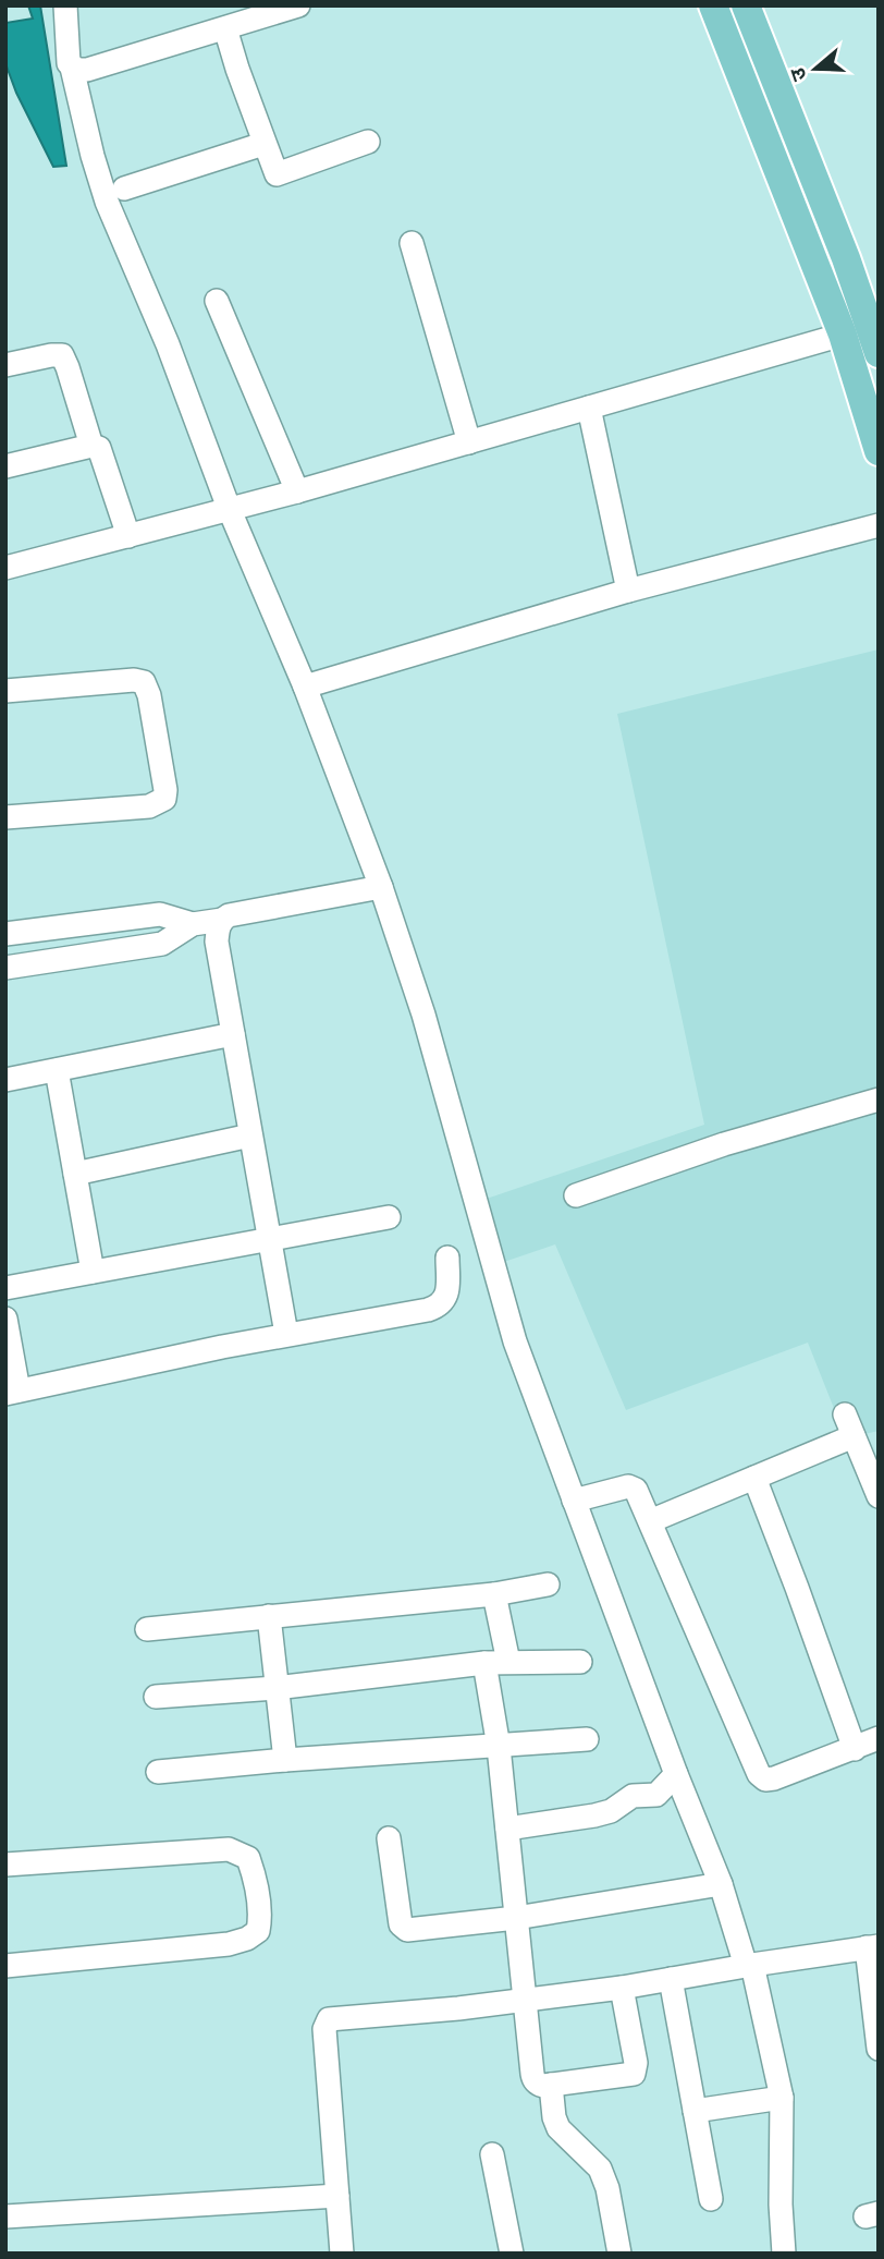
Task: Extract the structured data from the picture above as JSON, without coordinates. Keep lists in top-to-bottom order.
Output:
{
  "north": "left"
}
